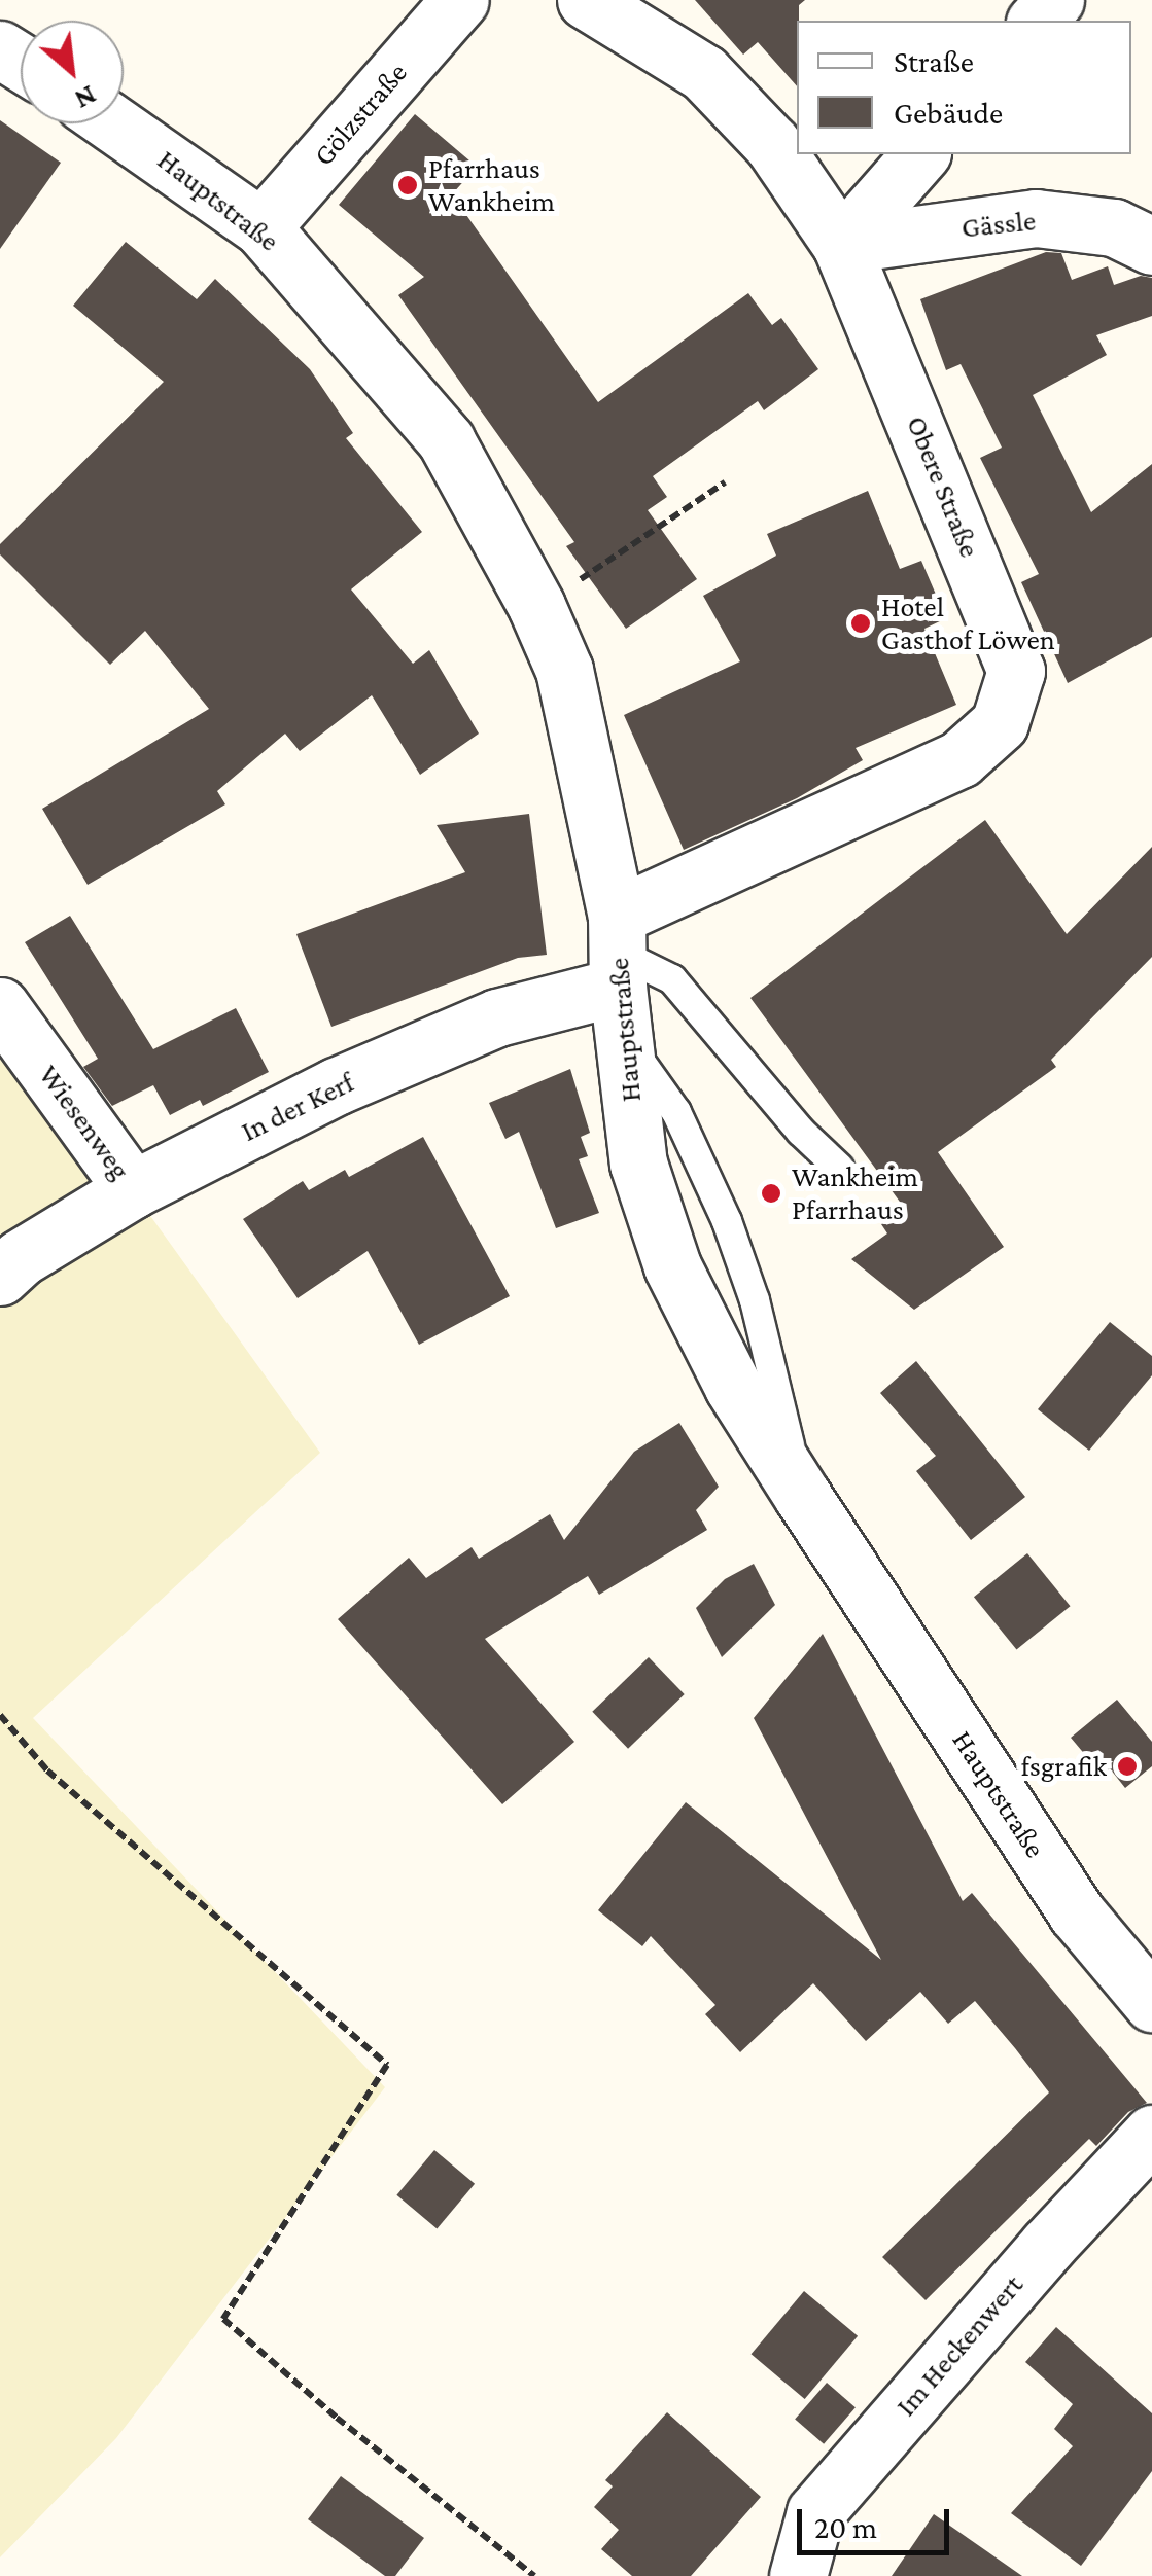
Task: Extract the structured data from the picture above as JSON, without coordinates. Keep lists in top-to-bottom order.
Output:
{
  "streets": {
    "street": [
      "Gölzstraße",
      "Hauptstraße",
      "Gässle",
      "Obere Straße",
      "In der Kerf",
      "Wiesenweg",
      "Im Heckenwert"
    ]
  },
  "crossings": [
    ["Gölzstraße", "Hauptstraße"],
    ["Hauptstraße", "Obere Straße"],
    ["Hauptstraße", "In der Kerf"],
    ["Gässle", "Obere Straße"],
    ["Obere Straße", "In der Kerf"],
    ["In der Kerf", "Wiesenweg"]
  ],
  "places": [
    "Pfarrhaus Wankheim",
    "Hotel Gasthof Löwen",
    "Wankheim Pfarrhaus",
    "fsgrafik"
  ],
  "legend": ["Straße", "Gebäude"],
  "scale_bar": "20 m",
  "north": "bottom right"
}
